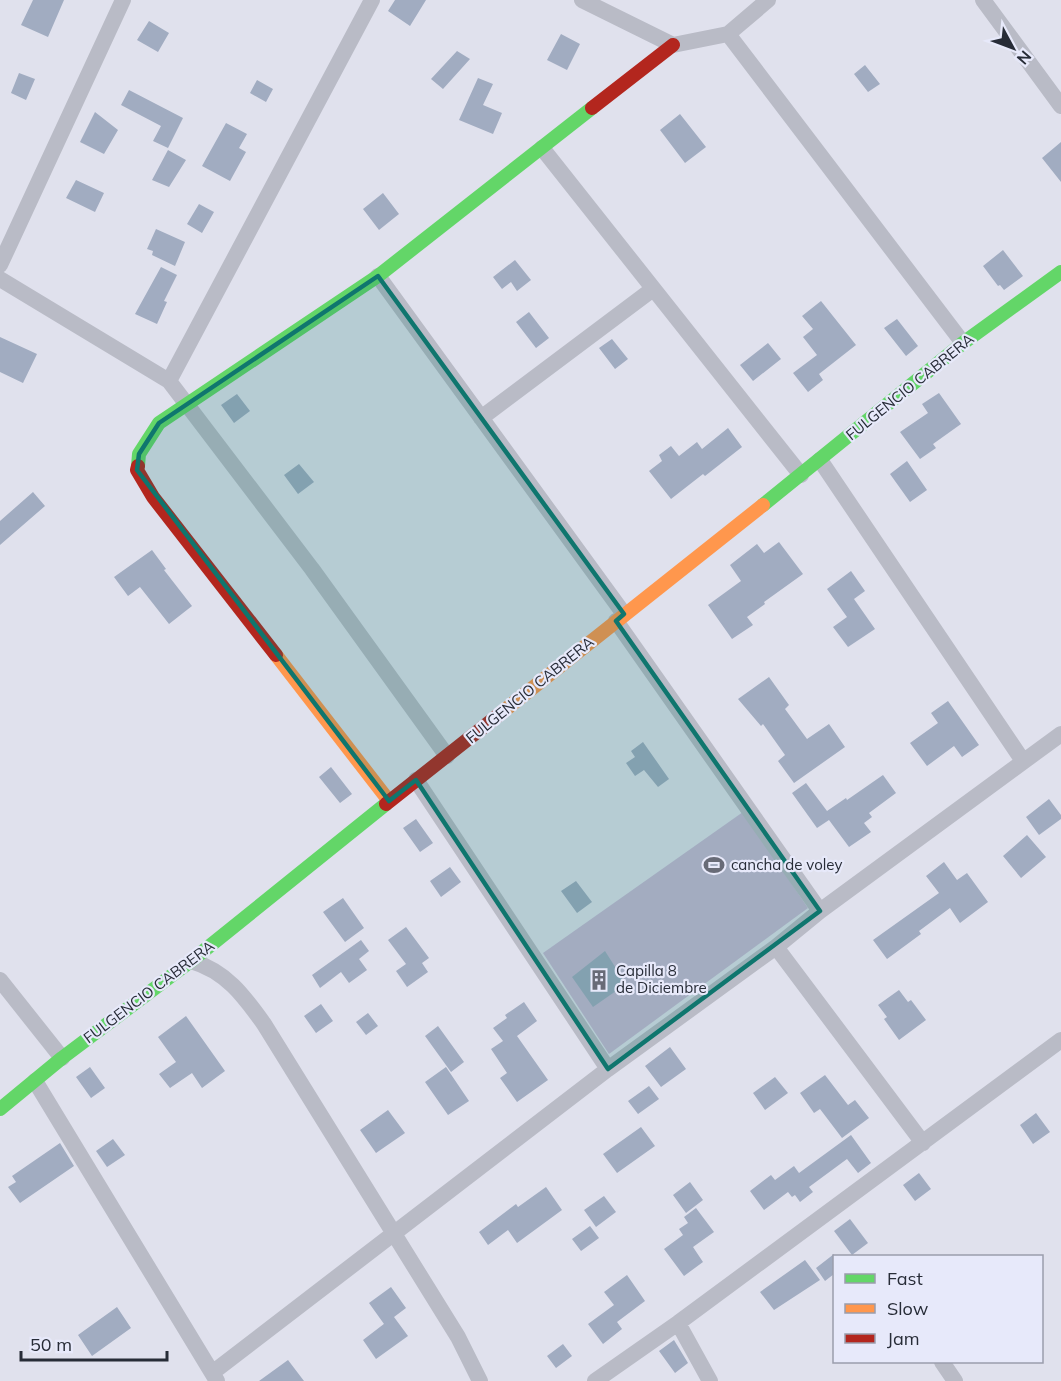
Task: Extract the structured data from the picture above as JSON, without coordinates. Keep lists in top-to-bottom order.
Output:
{
  "streets": {
    "main road": ["FULGENCIO CABRERA"]
  },
  "places": {
    "sports": ["cancha de voley"],
    "building": ["Capilla 8 de Diciembre"]
  },
  "legend": ["Fast", "Slow", "Jam"],
  "scale_bar": "50 m",
  "north": "bottom right"
}
